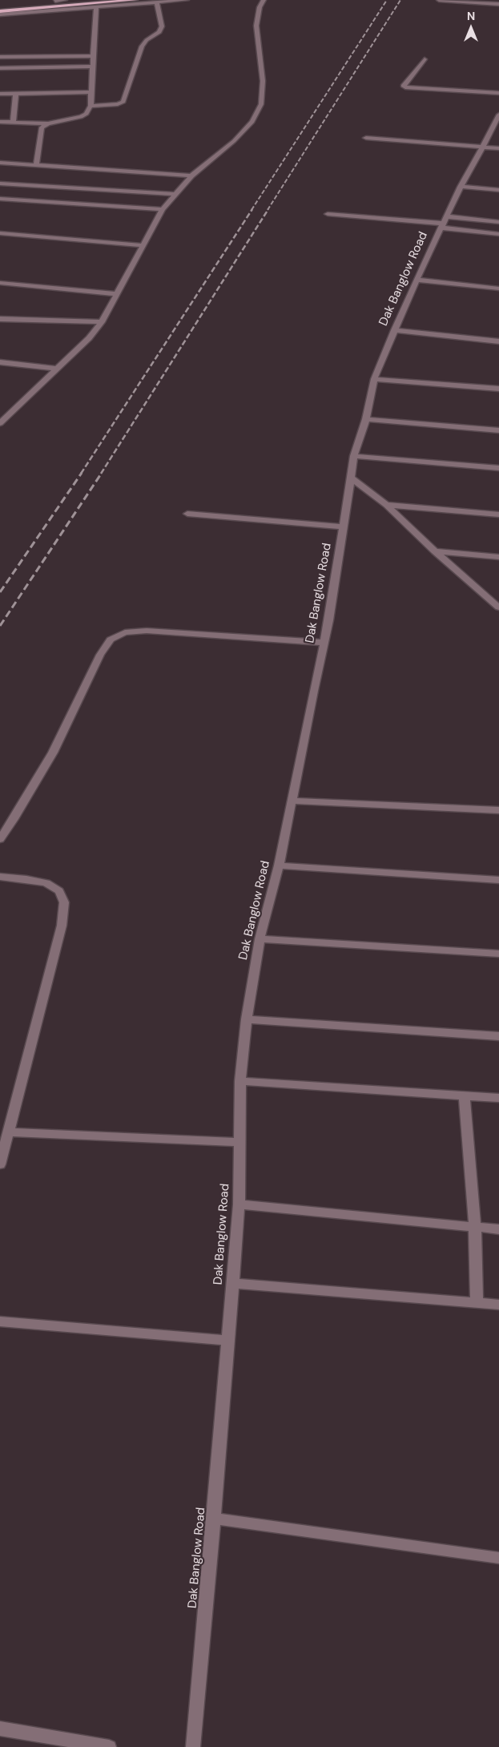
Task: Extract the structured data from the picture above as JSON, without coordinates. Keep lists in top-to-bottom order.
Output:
{
  "streets": {
    "street": ["Dak Banglow Road"]
  },
  "north": "top"
}
